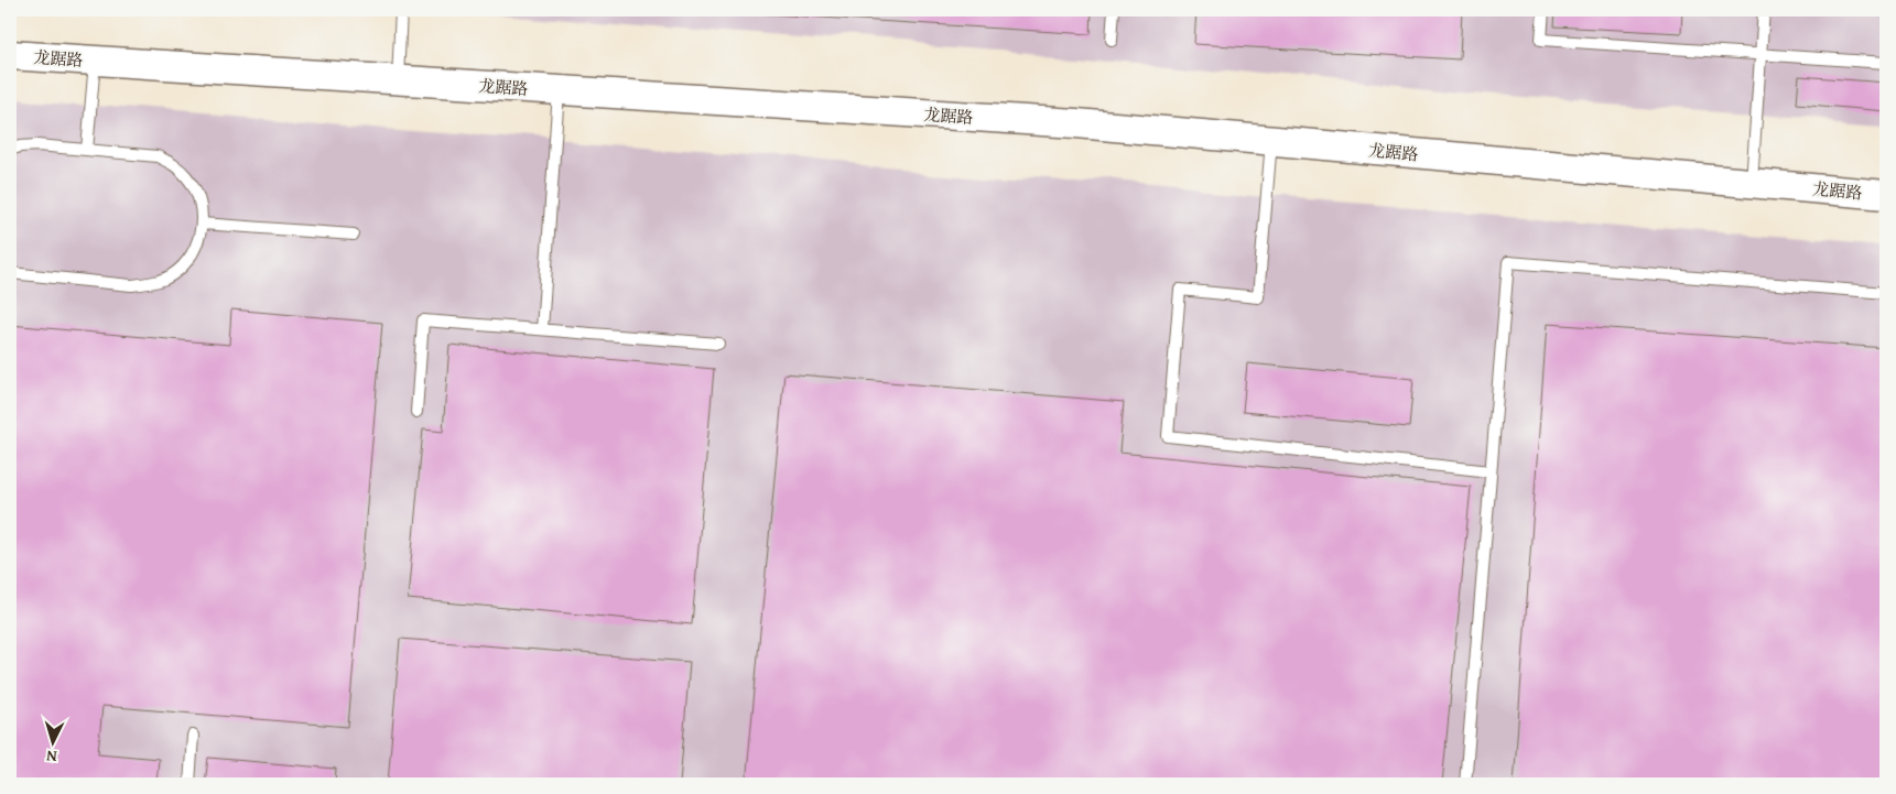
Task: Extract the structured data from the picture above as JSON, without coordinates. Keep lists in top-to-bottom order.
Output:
{
  "streets": {
    "street": ["龙踞路"]
  },
  "north": "bottom"
}
